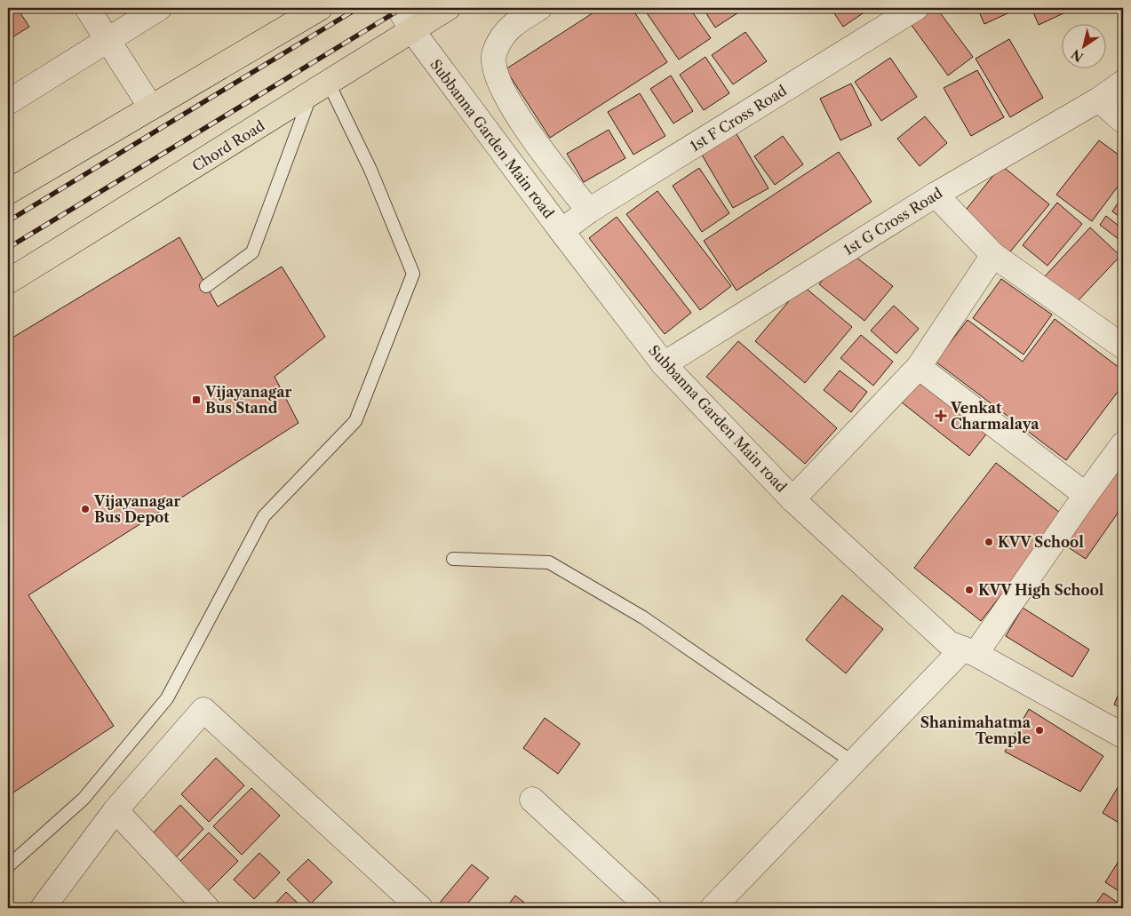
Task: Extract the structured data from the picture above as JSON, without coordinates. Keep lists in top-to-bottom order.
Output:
{
  "streets": {
    "main road": ["Chord Road"],
    "street": ["1st F Cross Road", "Subbanna Garden Main road", "1st G Cross Road"]
  },
  "crossings": [
    ["1st F Cross Road", "Subbanna Garden Main road"],
    ["Subbanna Garden Main road", "Chord Road"],
    ["Subbanna Garden Main road", "1st G Cross Road"]
  ],
  "places": {
    "transit": ["Vijayanagar Bus Stand"],
    "health": ["Venkat Charmalaya"],
    "other": [
      "Vijayanagar Bus Depot",
      "KVV School",
      "KVV High School",
      "Shanimahatma Temple"
    ]
  },
  "north": "bottom left"
}
